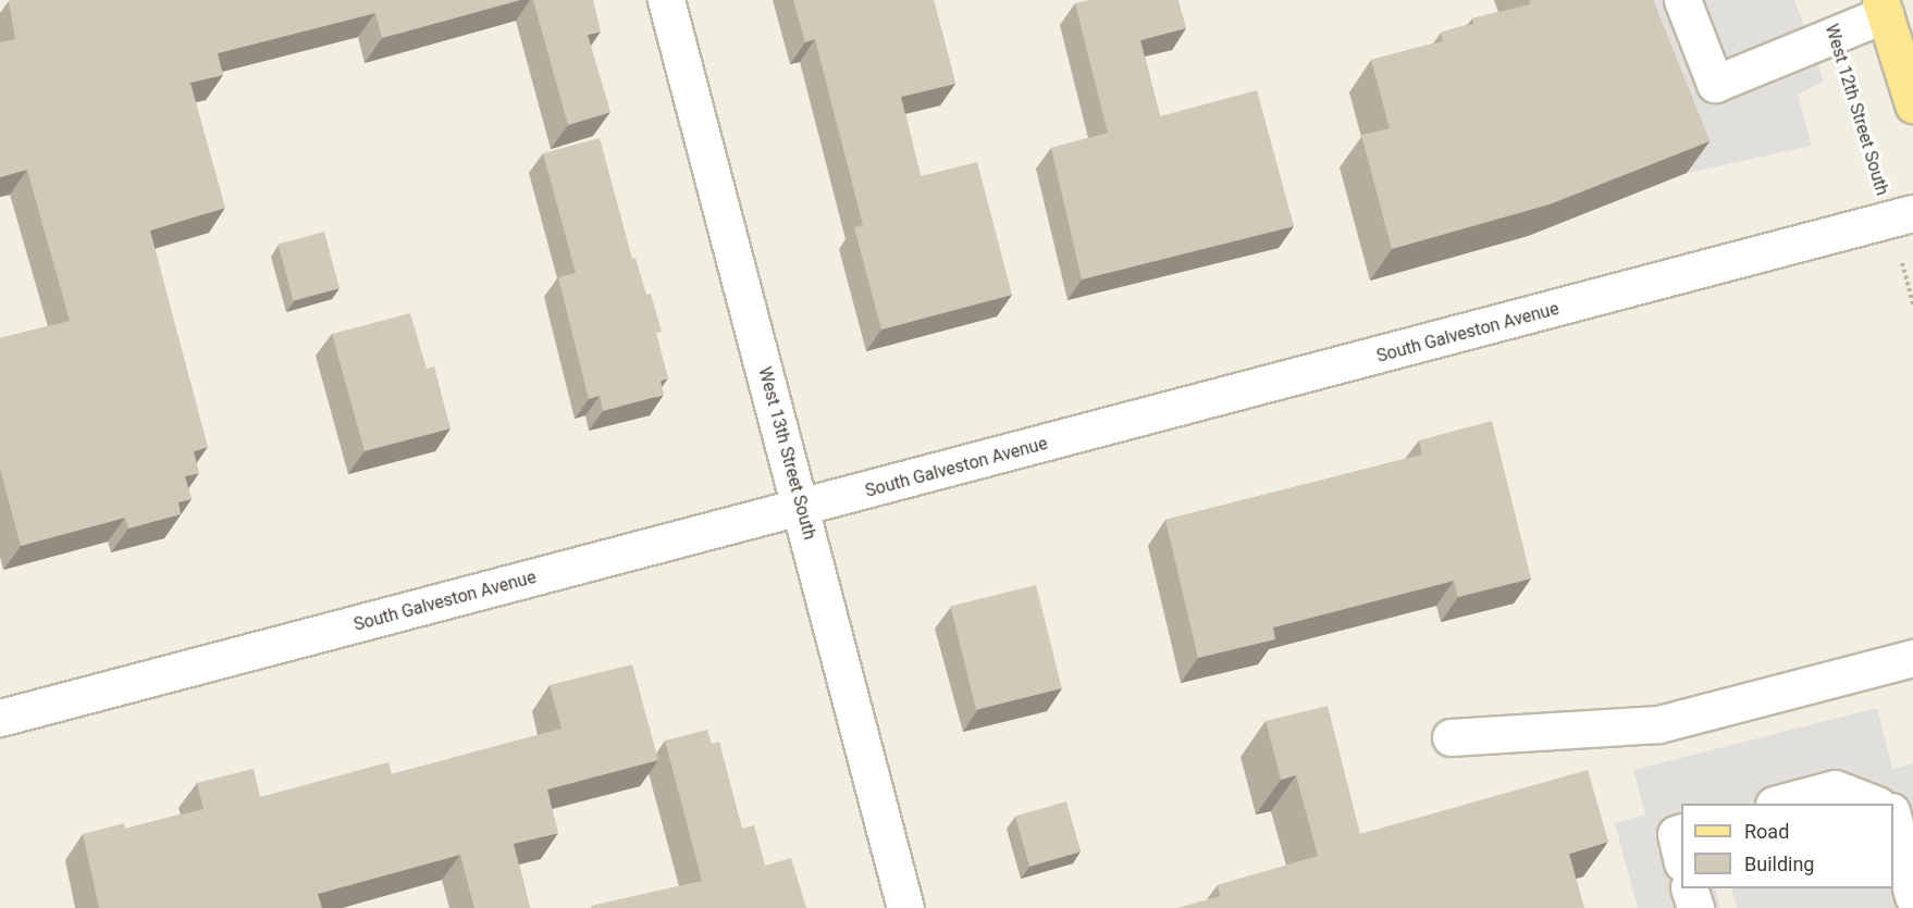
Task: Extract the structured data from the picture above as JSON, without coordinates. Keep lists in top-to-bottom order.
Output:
{
  "streets": {
    "street": ["South Galveston Avenue", "West 13th Street South"],
    "path": ["West 12th Street South"]
  },
  "crossings": [
    ["West 12th Street South", "South Galveston Avenue"],
    ["South Galveston Avenue", "West 13th Street South"]
  ],
  "legend": ["Road", "Building"]
}
